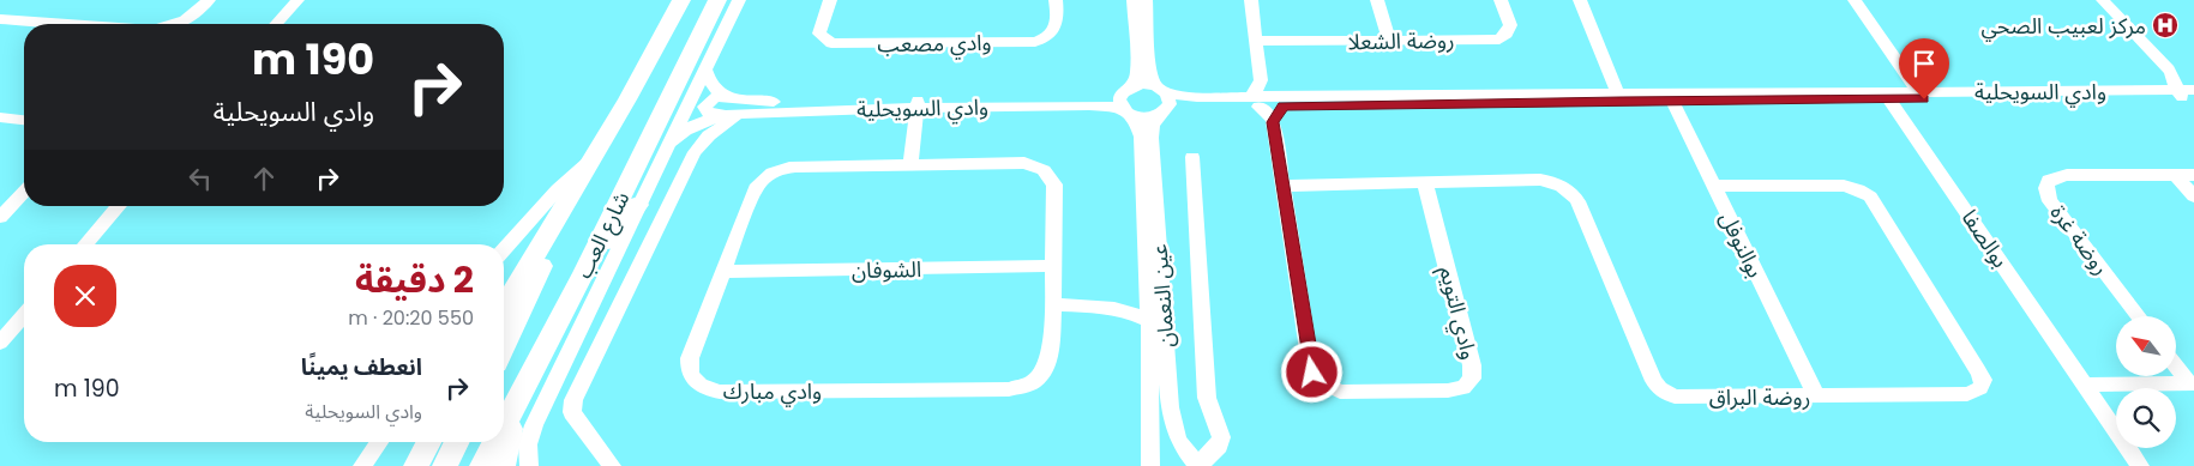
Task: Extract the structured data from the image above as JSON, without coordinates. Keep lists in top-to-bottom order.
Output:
{
  "streets": {
    "main road": ["شارع العب"],
    "street": [
      "روضة الشعلا",
      "وادي مصعب",
      "وادي السويحلية",
      "بوالصفا",
      "روضة غرة",
      "بوالنوفل",
      "الشوفان",
      "عين النعمان",
      "وادي التويم",
      "وادي مبارك",
      "روضة البراق"
    ]
  },
  "crossings": [
    ["وادي السويحلية", "شارع العب"],
    ["وادي السويحلية", "بوالصفا"],
    ["وادي السويحلية", "بوالنوفل"],
    ["وادي السويحلية", "عين النعمان"],
    ["بوالنوفل", "روضة البراق"],
    ["الشوفان", "وادي مبارك"],
    ["وادي التويم", "روضة البراق"]
  ],
  "places": {
    "hospital": ["مركز لعبيب الصحي"]
  },
  "north": "top left",
  "page": {
    "turn": ["190 m", "وادي السويحلية"],
    "heading": ["2 دقيقة", "550 m · 20:20"],
    "list": [
      {
        "name": "انعطف يمينًا",
        "note": "وادي السويحلية",
        "value": "190 m"
      }
    ]
  }
}
